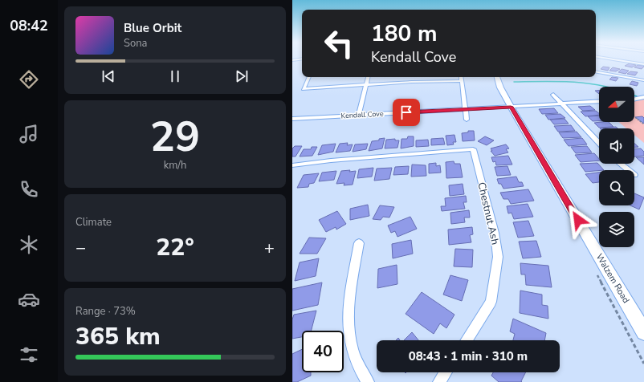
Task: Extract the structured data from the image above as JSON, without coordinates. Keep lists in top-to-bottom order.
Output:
{
  "streets": {
    "street": ["Kendall Cove", "Chestnut Ash", "Walzem Road"]
  },
  "crossings": [
    ["Kendall Cove", "Walzem Road"]
  ],
  "north": "left",
  "page": {
    "tabs": "08:42",
    "turn": ["180 m", "Kendall Cove"],
    "song": ["Blue Orbit", "Sona"],
    "tile": [
      ["29", "km/h"],
      "Climate",
      ["Range · 73%", "365 km"]
    ],
    "heat": ["−", "22°", "+"],
    "limit": "40",
    "trip": "08:43 · 1 min · 310 m"
  }
}
